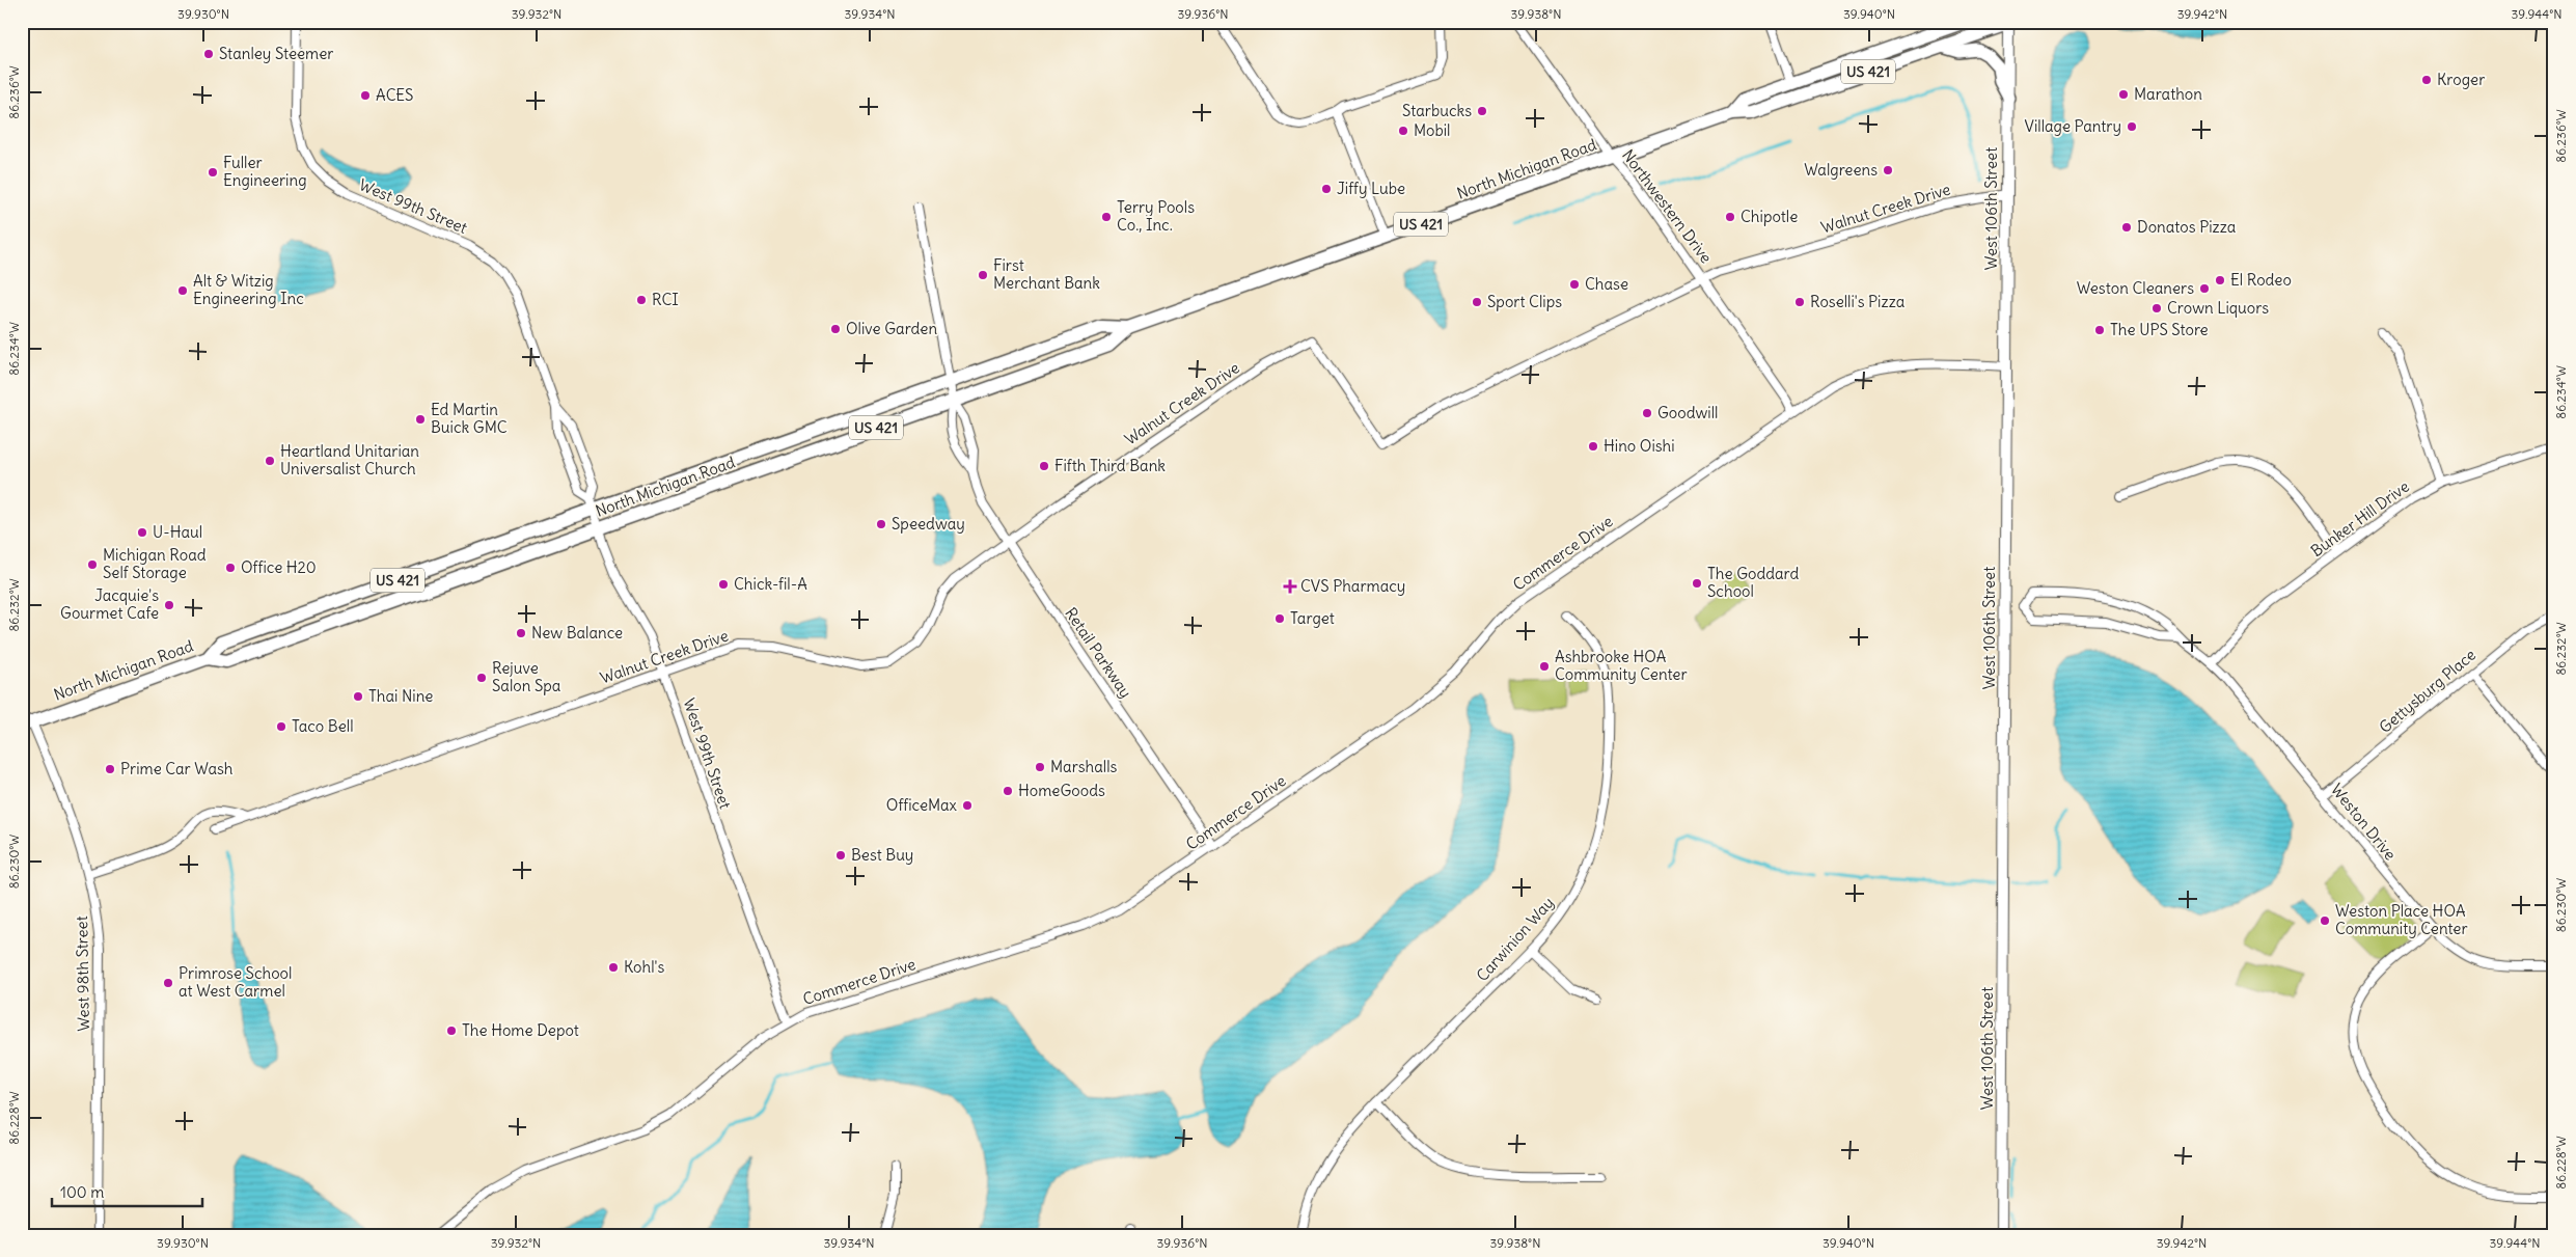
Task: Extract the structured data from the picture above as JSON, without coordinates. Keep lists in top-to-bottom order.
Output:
{
  "streets": {
    "main road": ["US 421", "North Michigan Road"],
    "street": [
      "West 99th Street",
      "Northwestern Drive",
      "Walnut Creek Drive",
      "West 106th Street",
      "Bunker Hill Drive",
      "Commerce Drive",
      "Retail Parkway",
      "Gettysburg Place",
      "Weston Drive",
      "Carwinion Way",
      "West 98th Street"
    ]
  },
  "crossings": [
    ["North Michigan Road", "West 99th Street"],
    ["North Michigan Road", "Northwestern Drive"],
    ["North Michigan Road", "West 106th Street"],
    ["North Michigan Road", "Retail Parkway"],
    ["North Michigan Road", "West 98th Street"],
    ["West 99th Street", "Walnut Creek Drive"],
    ["West 99th Street", "Commerce Drive"],
    ["Northwestern Drive", "Walnut Creek Drive"],
    ["Northwestern Drive", "Commerce Drive"],
    ["Walnut Creek Drive", "West 106th Street"],
    ["Walnut Creek Drive", "Retail Parkway"],
    ["West 106th Street", "Commerce Drive"],
    ["Bunker Hill Drive", "Weston Drive"],
    ["Commerce Drive", "Retail Parkway"],
    ["Gettysburg Place", "Weston Drive"]
  ],
  "places": {
    "other": [
      "Stanley Steemer",
      "Kroger",
      "Marathon",
      "ACES",
      "Starbucks",
      "Village Pantry",
      "Mobil",
      "Walgreens",
      "Fuller Engineering",
      "Jiffy Lube",
      "Terry Pools Co., Inc.",
      "Chipotle",
      "Donatos Pizza",
      "First Merchant Bank",
      "El Rodeo",
      "Chase",
      "Weston Cleaners",
      "Alt & Witzig Engineering Inc",
      "RCI",
      "Sport Clips",
      "Roselli's Pizza",
      "Crown Liquors",
      "Olive Garden",
      "The UPS Store",
      "Goodwill",
      "Ed Martin Buick GMC",
      "Hino Oishi",
      "Heartland Unitarian Universalist Church",
      "Fifth Third Bank",
      "Speedway",
      "U-Haul",
      "Michigan Road Self Storage",
      "Office H20",
      "The Goddard School",
      "Chick-fil-A",
      "Jacquie's Gourmet Cafe",
      "Target",
      "New Balance",
      "Ashbrooke HOA Community Center",
      "Rejuve Salon Spa",
      "Thai Nine",
      "Taco Bell",
      "Marshalls",
      "Prime Car Wash",
      "HomeGoods",
      "OfficeMax",
      "Best Buy",
      "Weston Place HOA Community Center",
      "Kohl's",
      "Primrose School at West Carmel",
      "The Home Depot"
    ],
    "health": ["CVS Pharmacy"]
  },
  "scale_bar": "100 m",
  "coordinates": [
    "39.930°N",
    "39.932°N",
    "39.934°N",
    "39.936°N",
    "39.938°N",
    "39.940°N",
    "39.942°N",
    "39.944°N",
    "86.236°W",
    "86.234°W",
    "86.232°W",
    "86.230°W",
    "86.228°W"
  ]
}
